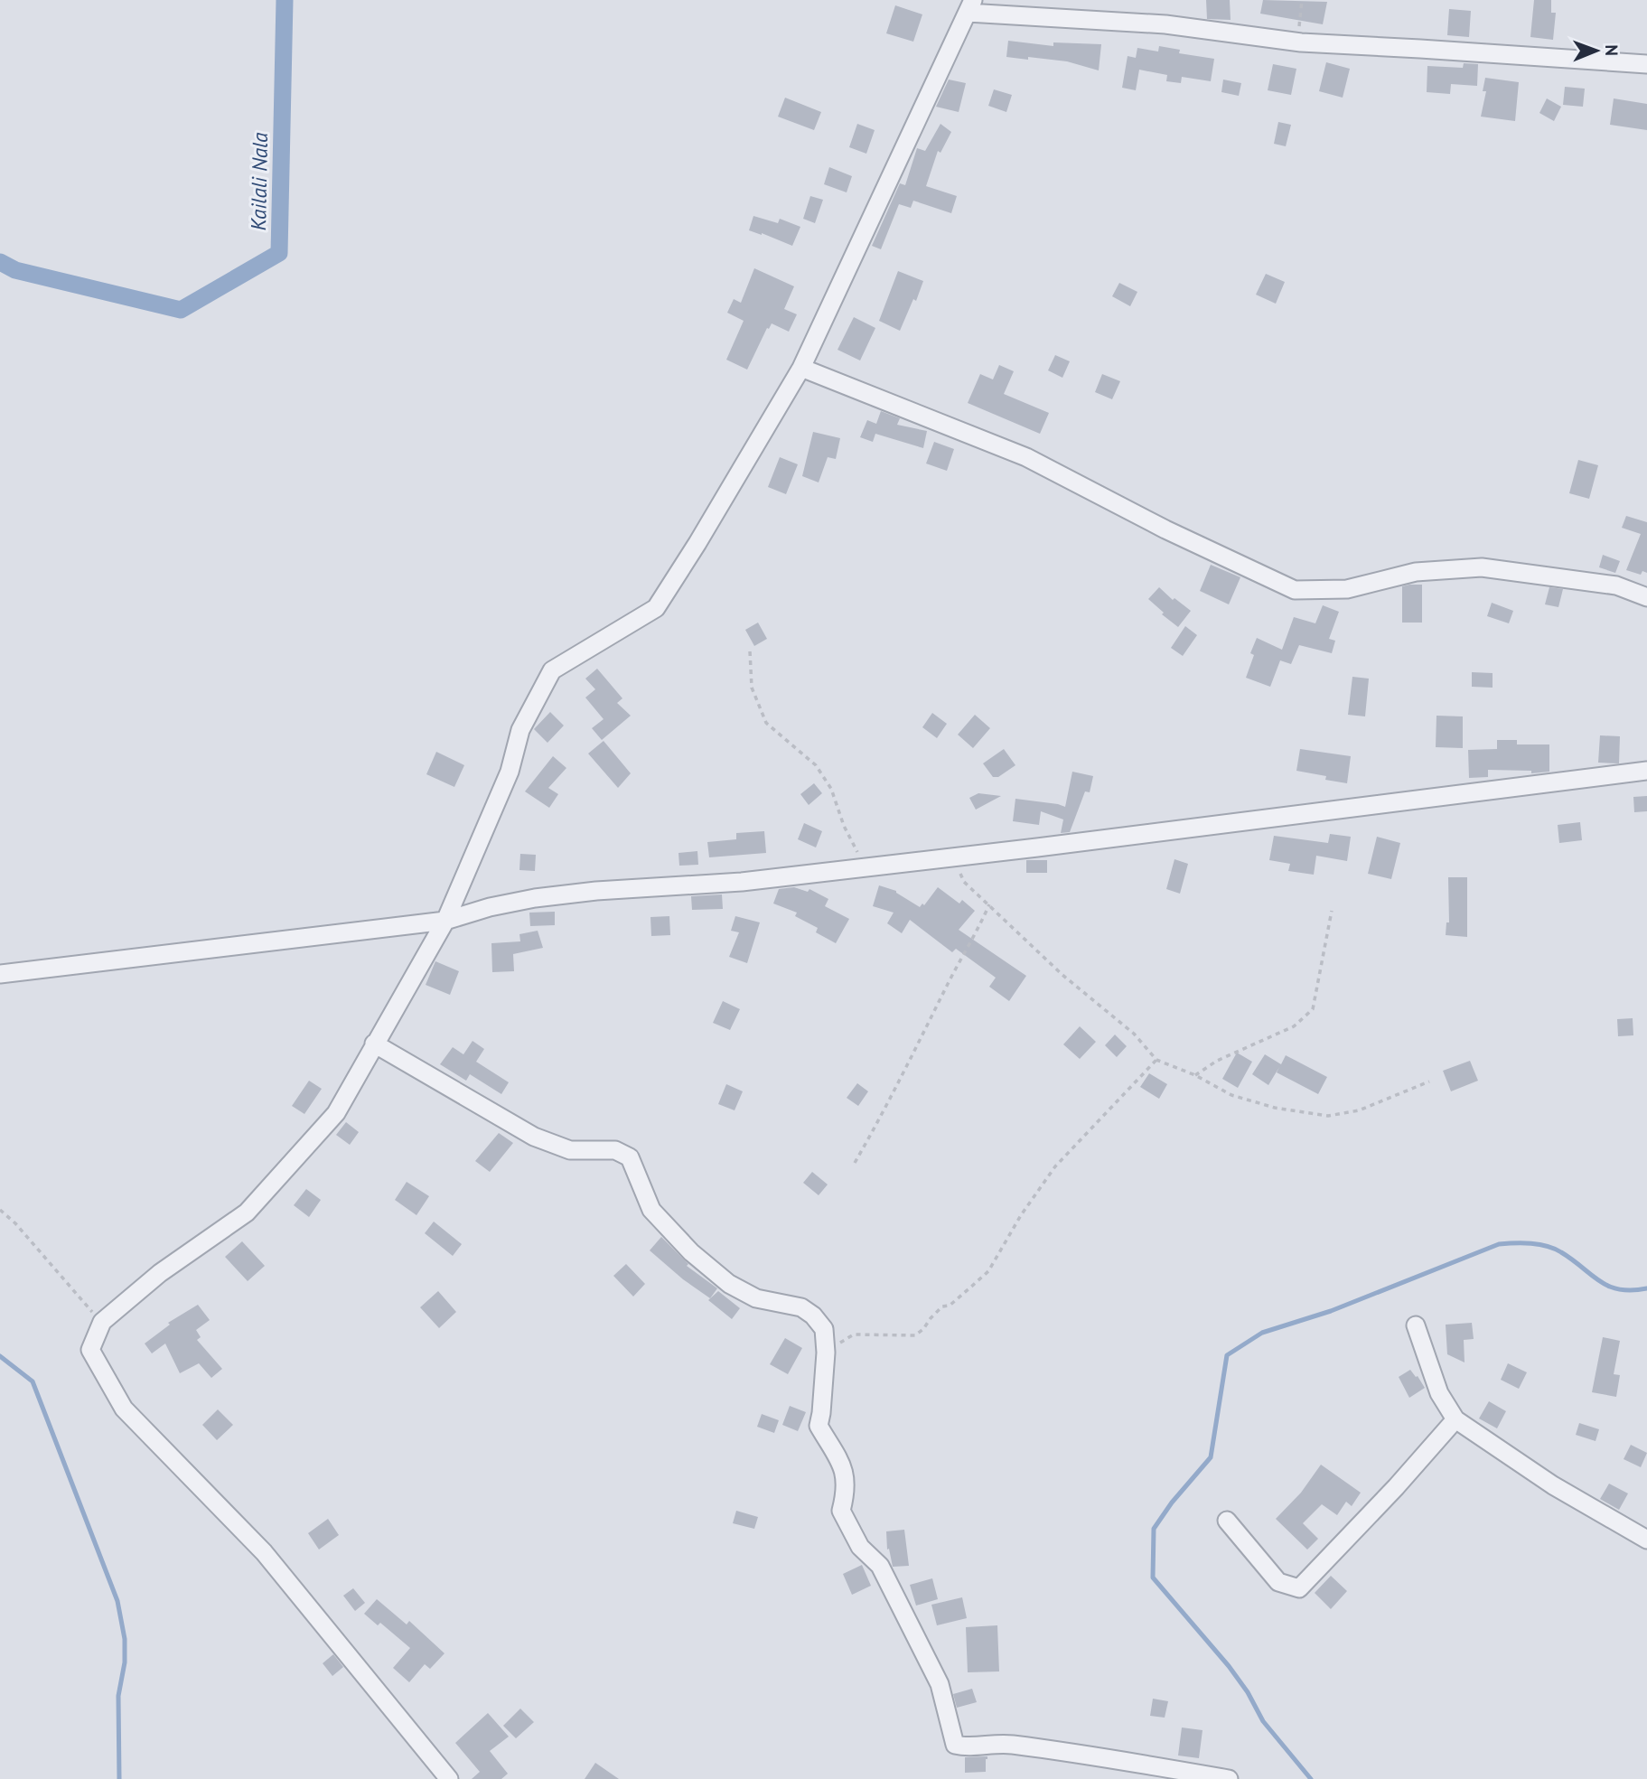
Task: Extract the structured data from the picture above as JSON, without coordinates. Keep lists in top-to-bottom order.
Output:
{
  "water": ["Kailali Nala"],
  "north": "right"
}
